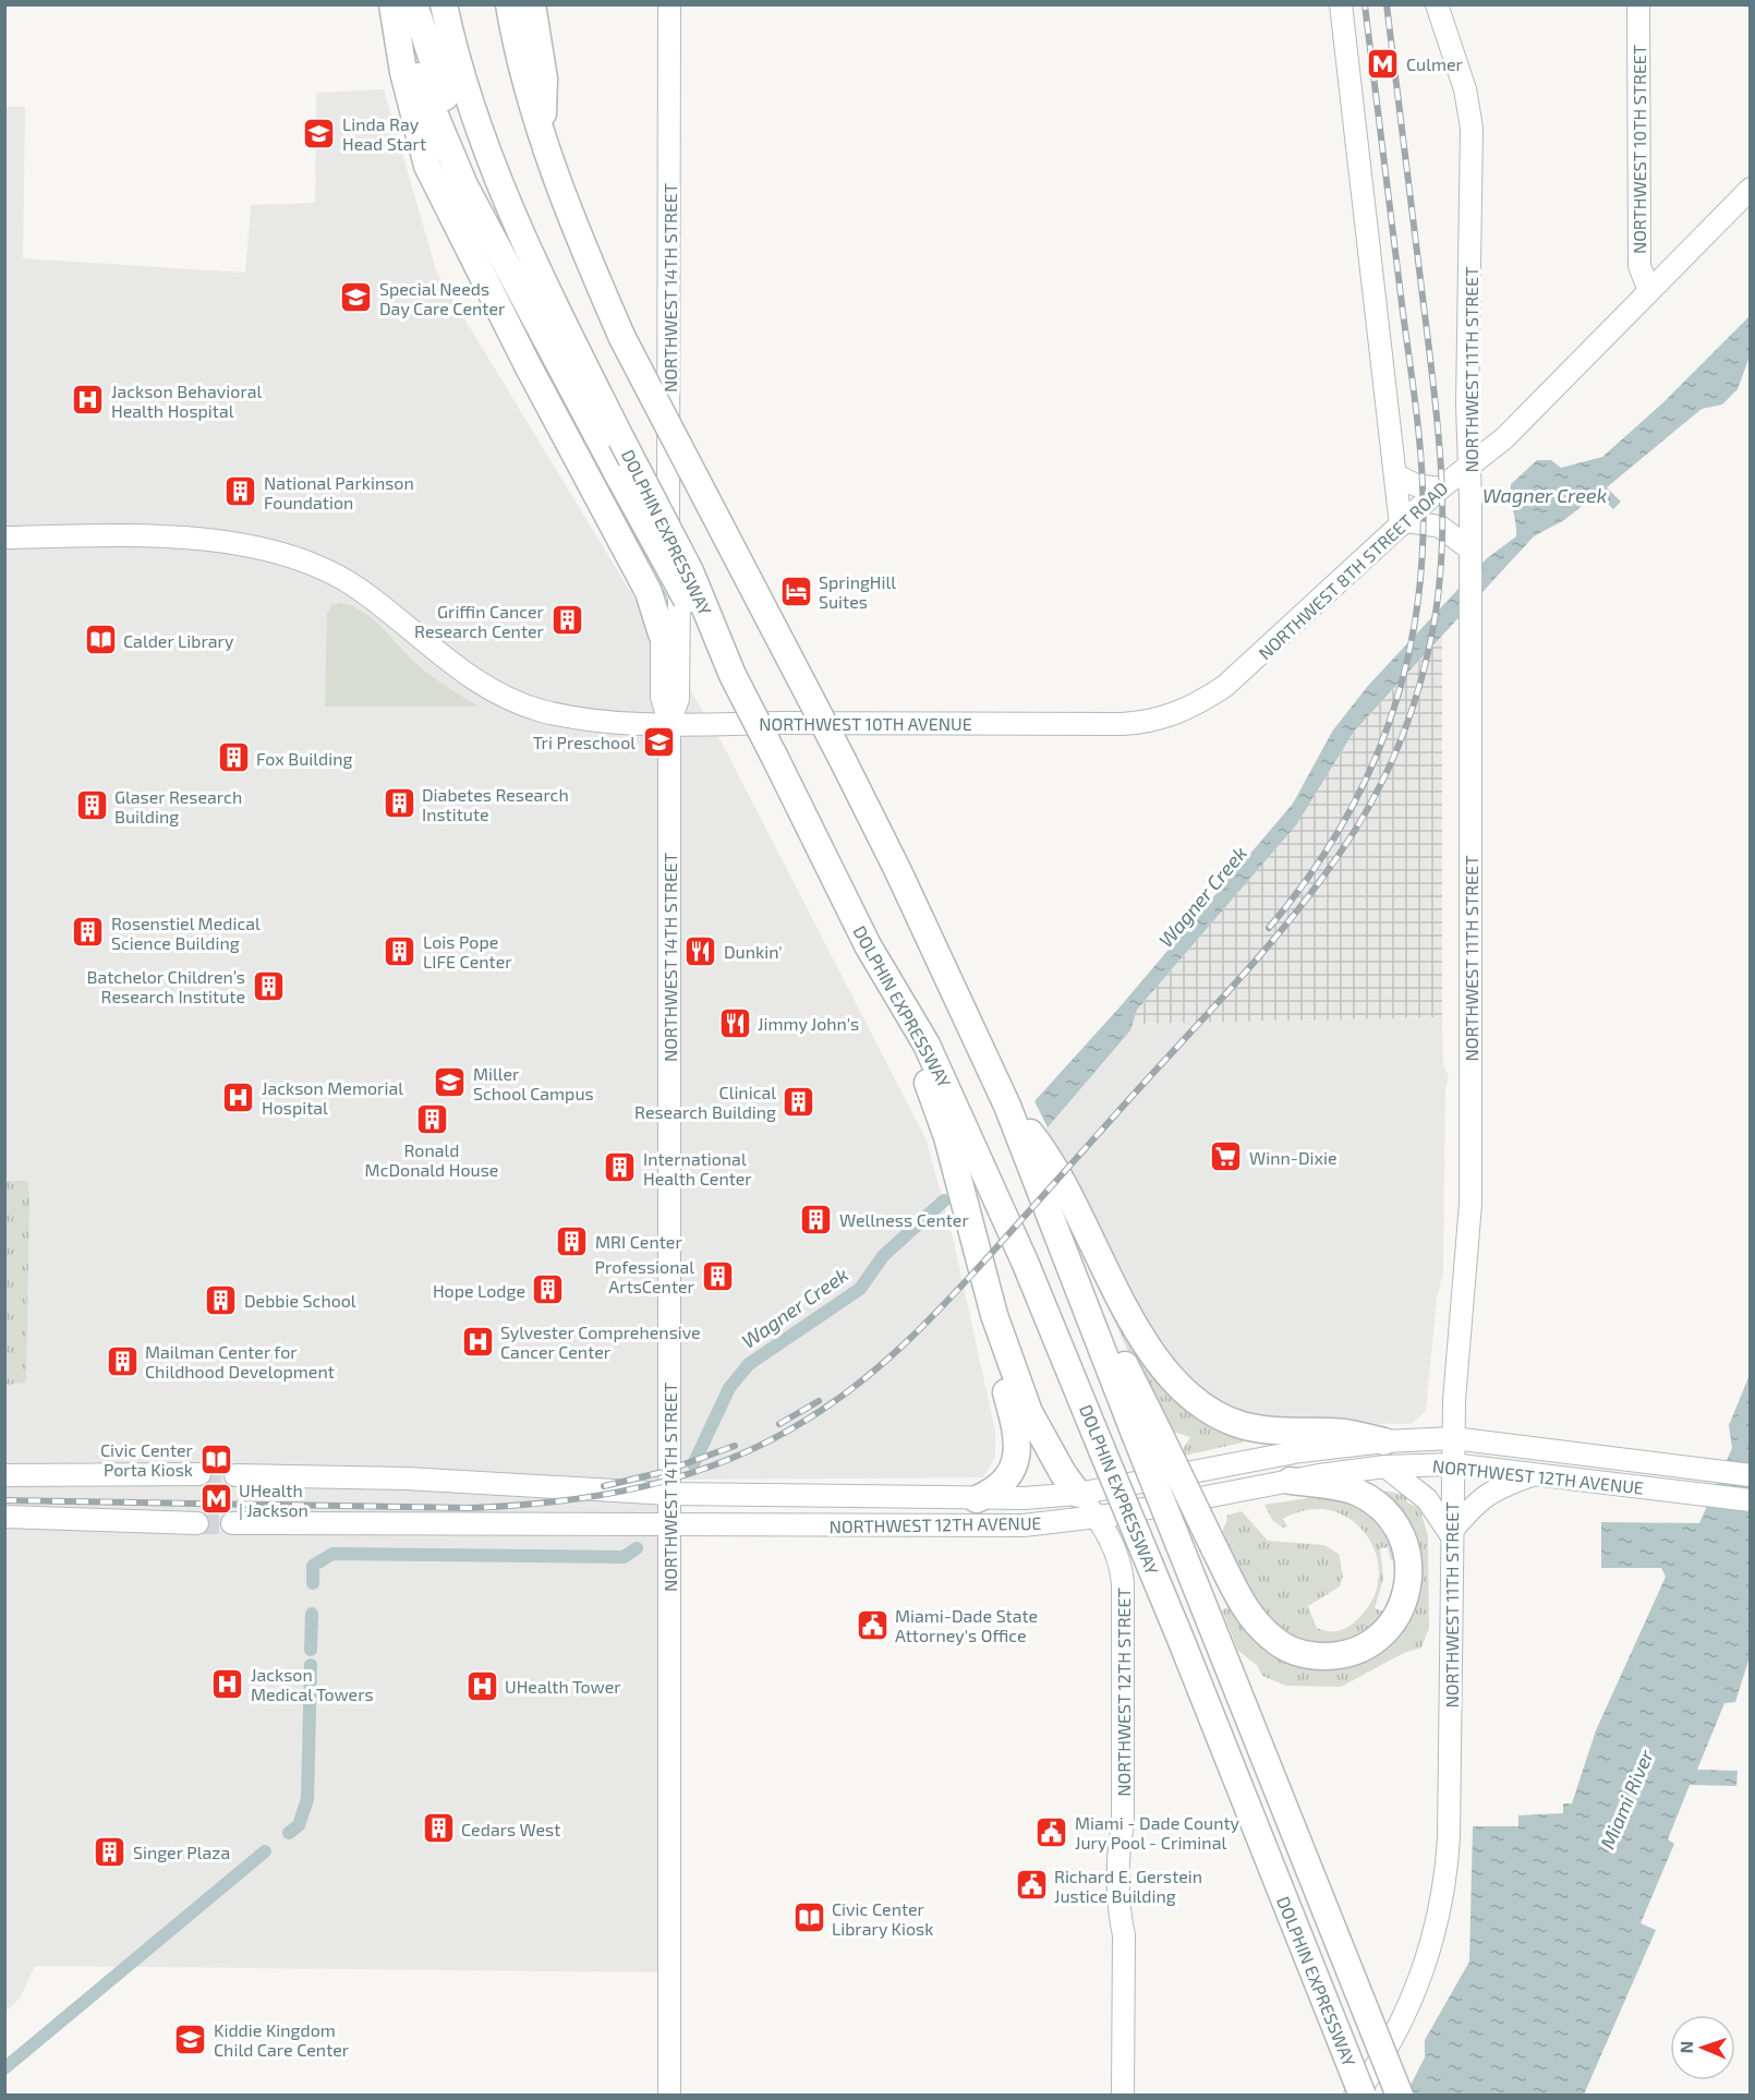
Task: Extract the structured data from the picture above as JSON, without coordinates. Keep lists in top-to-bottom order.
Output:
{
  "streets": {
    "highway": ["DOLPHIN EXPRESSWAY"],
    "main road": [
      "NORTHWEST 10TH STREET",
      "NORTHWEST 14TH STREET",
      "NORTHWEST 11TH STREET",
      "NORTHWEST 8TH STREET ROAD",
      "NORTHWEST 10TH AVENUE",
      "NORTHWEST 12TH AVENUE",
      "NORTHWEST 12TH STREET"
    ]
  },
  "crossings": [
    ["NORTHWEST 10TH STREET", "NORTHWEST 8TH STREET ROAD"],
    ["NORTHWEST 14TH STREET", "NORTHWEST 10TH AVENUE"],
    ["NORTHWEST 14TH STREET", "NORTHWEST 12TH AVENUE"],
    ["NORTHWEST 11TH STREET", "NORTHWEST 8TH STREET ROAD"],
    ["NORTHWEST 11TH STREET", "NORTHWEST 12TH AVENUE"],
    ["NORTHWEST 8TH STREET ROAD", "NORTHWEST 10TH AVENUE"],
    ["NORTHWEST 12TH AVENUE", "NORTHWEST 12TH STREET"]
  ],
  "water": ["Wagner Creek", "Miami River"],
  "places": {
    "metro station": ["Culmer", "UHealth | Jackson"],
    "school or university": [
      "Linda Ray Head Start",
      "Special Needs Day Care Center",
      "Tri Preschool",
      "Miller School Campus",
      "Kiddie Kingdom Child Care Center"
    ],
    "hospital": [
      "Jackson Behavioral Health Hospital",
      "Jackson Memorial Hospital",
      "Sylvester Comprehensive Cancer Center",
      "Jackson Medical Towers",
      "UHealth Tower"
    ],
    "building": [
      "National Parkinson Foundation",
      "Griffin Cancer Research Center",
      "Fox Building",
      "Diabetes Research Institute",
      "Glaser Research Building",
      "Rosenstiel Medical Science Building",
      "Lois Pope LIFE Center",
      "Batchelor Children’s Research Institute",
      "Clinical Research Building",
      "Ronald McDonald House",
      "International Health Center",
      "Wellness Center",
      "MRI Center",
      "Professional ArtsCenter",
      "Hope Lodge",
      "Debbie School",
      "Mailman Center for Childhood Development",
      "Cedars West",
      "Singer Plaza"
    ],
    "hotel": ["SpringHill Suites"],
    "library": ["Calder Library", "Civic Center Porta Kiosk", "Civic Center Library Kiosk"],
    "restaurant": ["Dunkin'", "Jimmy John's"],
    "supermarket": ["Winn-Dixie"],
    "public building": ["Miami-Dade State Attorney's Office", "Miami - Dade County Jury Pool - Criminal", "Richard E. Gerstein Justice Building"]
  },
  "north": "left"
}
